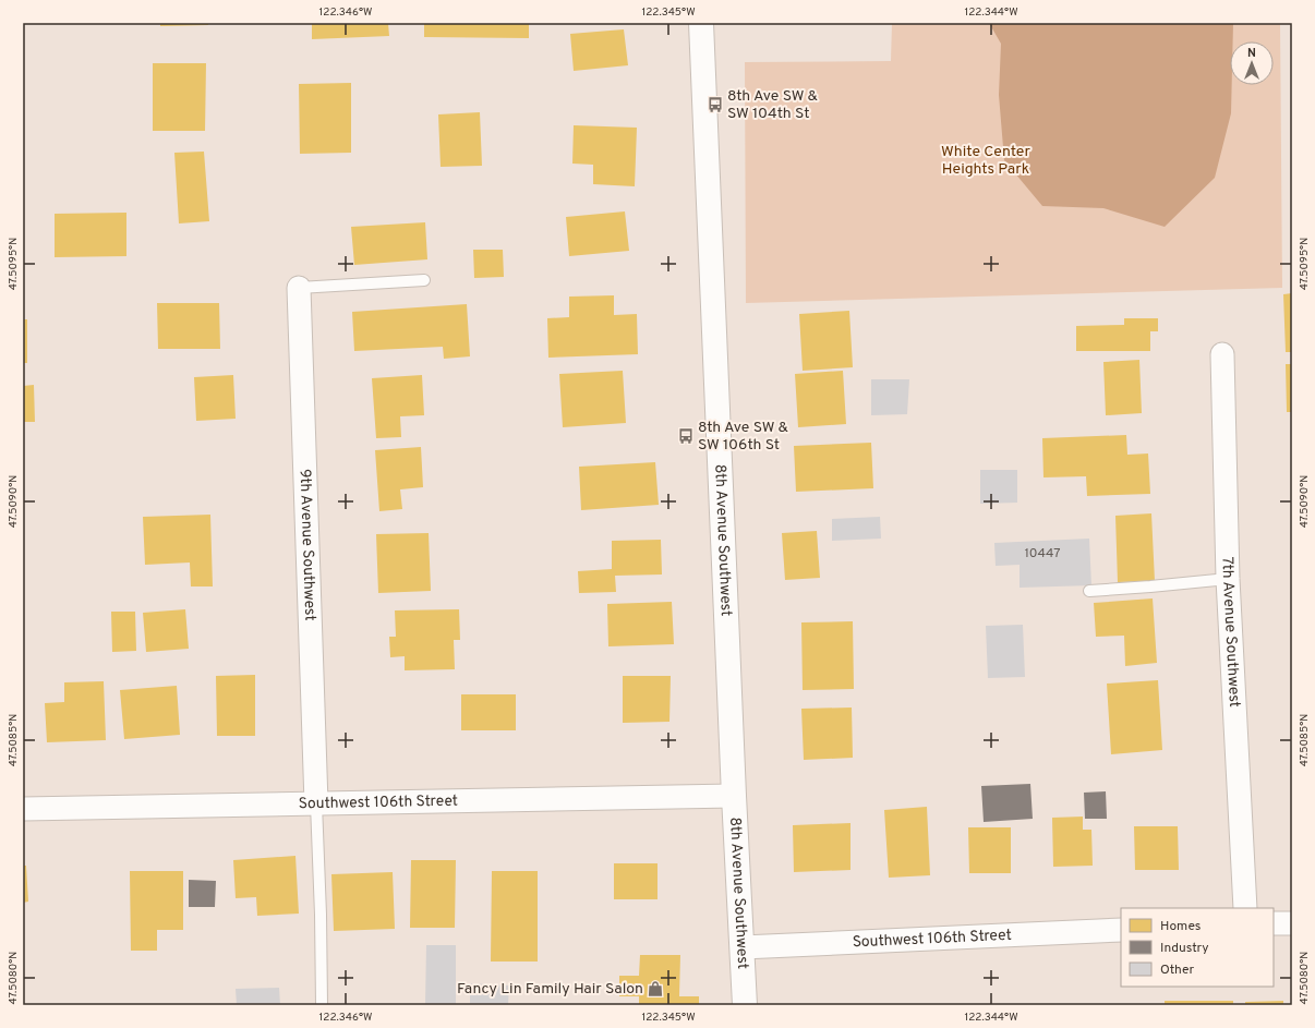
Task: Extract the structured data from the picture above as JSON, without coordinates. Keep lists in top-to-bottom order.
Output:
{
  "streets": {
    "street": [
      "8th Avenue Southwest",
      "9th Avenue Southwest",
      "7th Avenue Southwest",
      "Southwest 106th Street"
    ]
  },
  "crossings": [
    ["8th Avenue Southwest", "Southwest 106th Street"],
    ["9th Avenue Southwest", "Southwest 106th Street"]
  ],
  "parks": ["White Center Heights Park"],
  "places": {
    "bus stop": ["8th Ave SW & SW 104th St", "8th Ave SW & SW 106th St"],
    "shop": ["Fancy Lin Family Hair Salon"]
  },
  "house_numbers": ["10447"],
  "legend": ["Homes", "Industry", "Other"],
  "north": "top",
  "coordinates": [
    "122.346°W",
    "122.345°W",
    "122.344°W",
    "47.5095°N",
    "47.5090°N",
    "47.5085°N",
    "47.5080°N"
  ]
}
